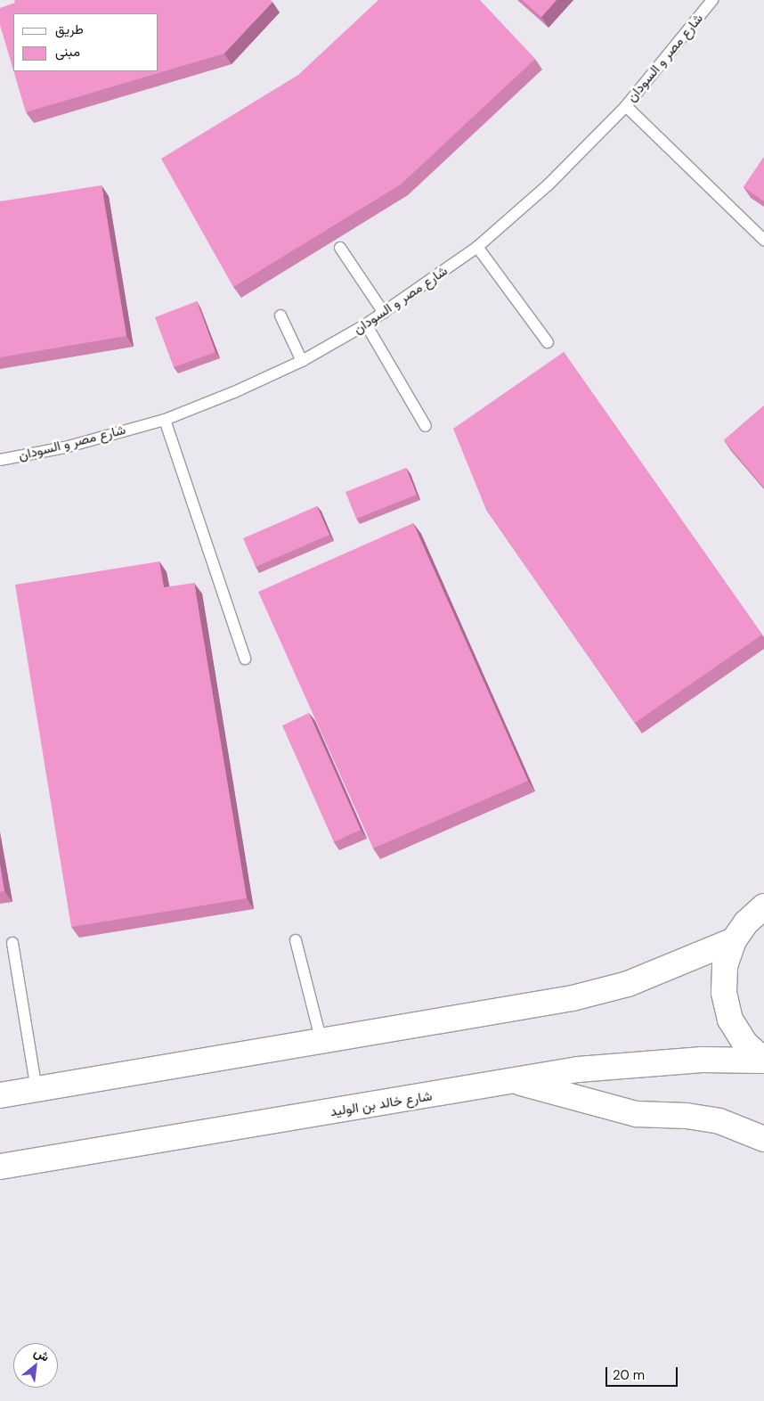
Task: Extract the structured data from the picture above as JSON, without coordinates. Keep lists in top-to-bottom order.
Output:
{
  "streets": {
    "main road": ["شارع خالد بن الوليد"],
    "lane": ["شارع مصر و السودان"]
  },
  "legend": ["طريق", "مبنى"],
  "scale_bar": "20 m",
  "north": "top right"
}
